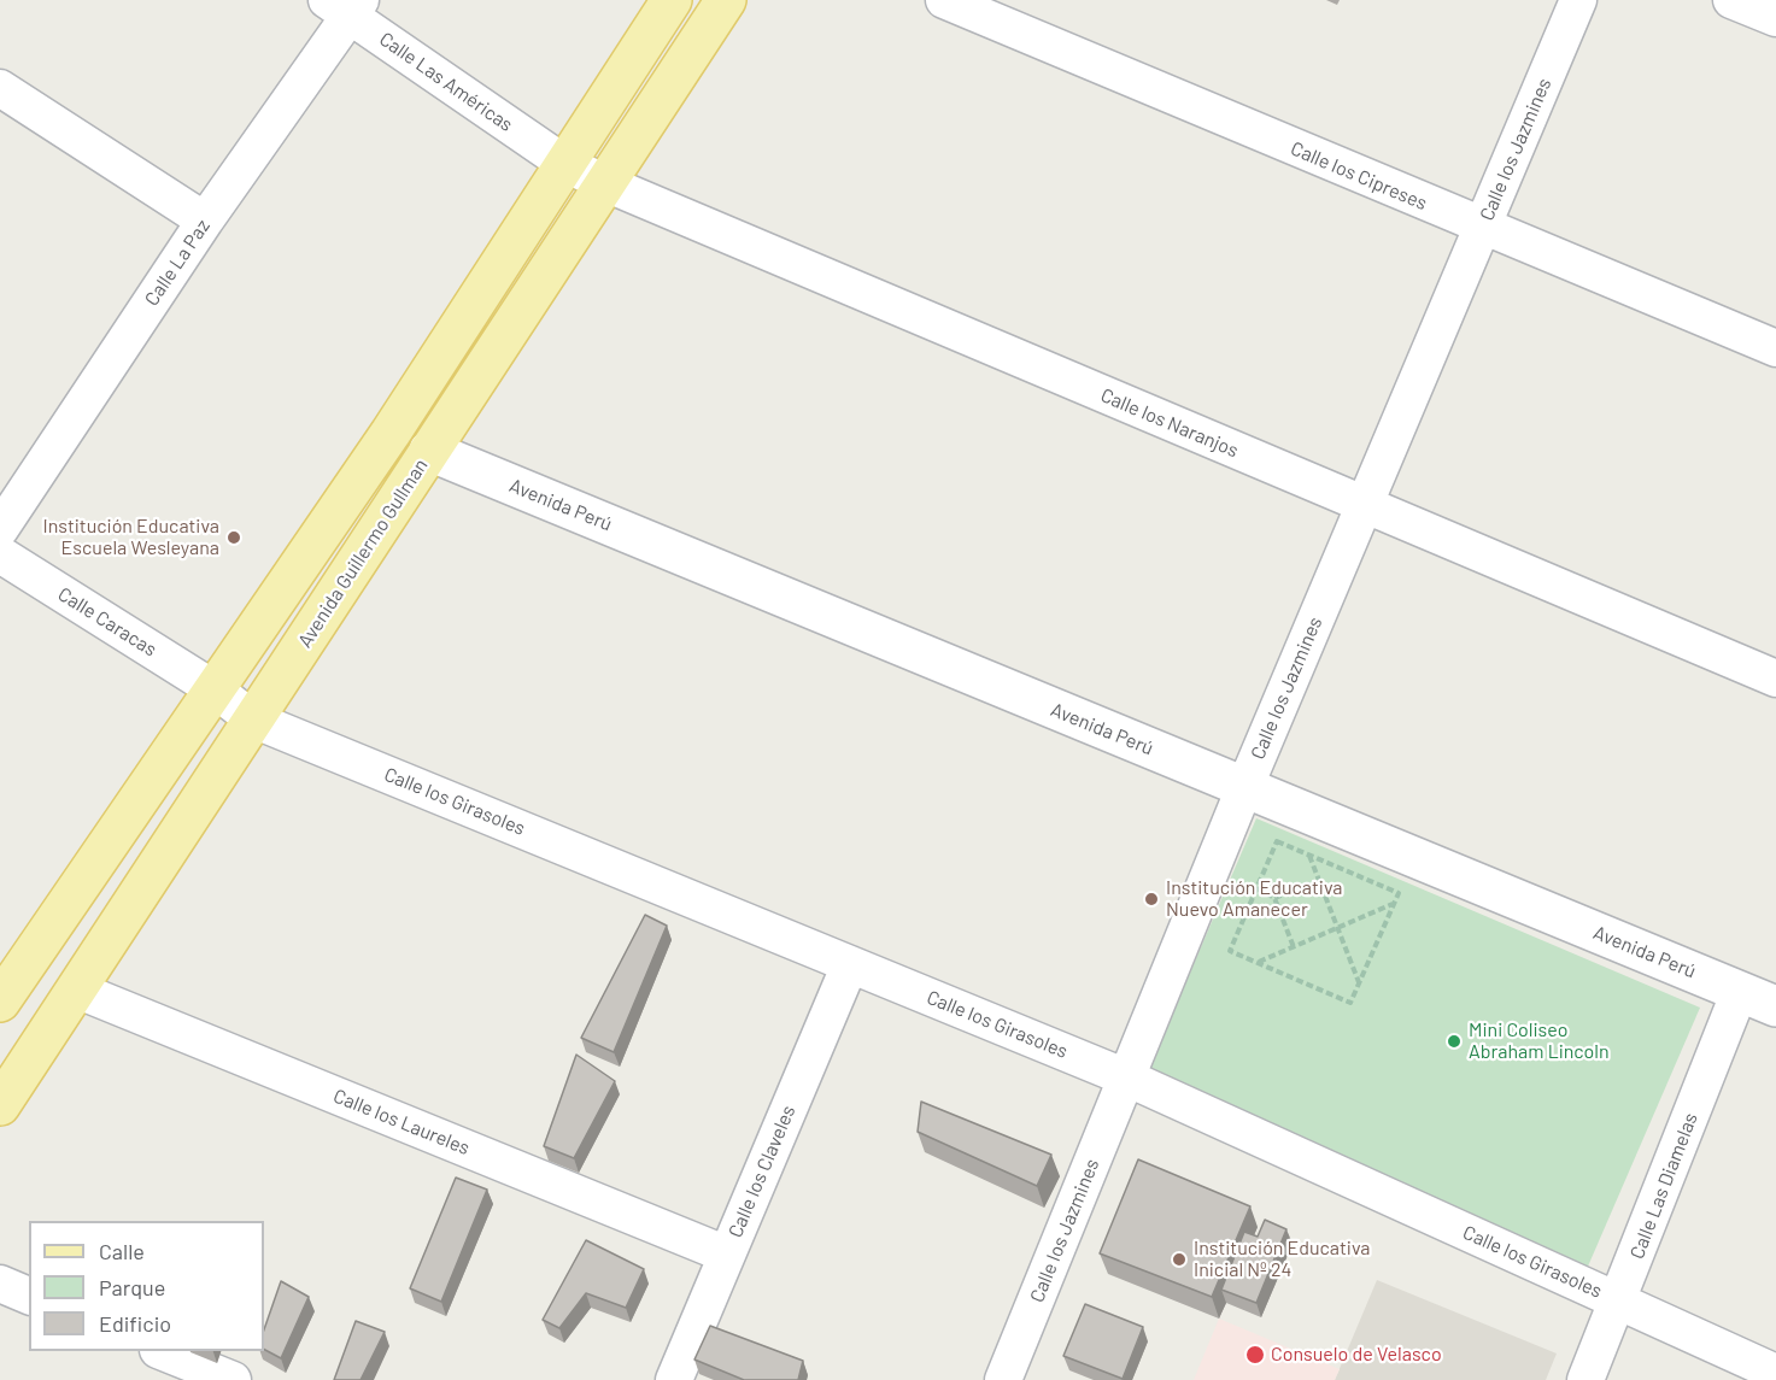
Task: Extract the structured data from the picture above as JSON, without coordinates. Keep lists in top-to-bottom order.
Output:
{
  "streets": {
    "main road": ["Avenida Guillermo Gullman"],
    "street": [
      "Calle Las Américas",
      "Calle los Jazmines",
      "Calle los Cipreses",
      "Calle La Paz",
      "Calle los Naranjos",
      "Avenida Perú",
      "Calle Caracas",
      "Calle los Girasoles",
      "Calle los Laureles",
      "Calle los Claveles",
      "Calle Las Diamelas"
    ]
  },
  "crossings": [
    ["Calle Las Américas", "Calle La Paz"],
    ["Calle Las Américas", "Calle los Naranjos"],
    ["Calle los Jazmines", "Calle los Cipreses"],
    ["Calle los Jazmines", "Calle los Naranjos"],
    ["Calle los Jazmines", "Avenida Perú"],
    ["Calle los Jazmines", "Calle los Girasoles"],
    ["Calle los Naranjos", "Avenida Guillermo Gullman"],
    ["Avenida Perú", "Avenida Guillermo Gullman"],
    ["Avenida Perú", "Calle Las Diamelas"],
    ["Avenida Guillermo Gullman", "Calle los Girasoles"],
    ["Avenida Guillermo Gullman", "Calle los Laureles"],
    ["Calle Caracas", "Calle los Girasoles"],
    ["Calle los Girasoles", "Calle los Claveles"],
    ["Calle los Girasoles", "Calle Las Diamelas"],
    ["Calle los Laureles", "Calle los Claveles"]
  ],
  "places": [
    "Institución Educativa Escuela Wesleyana",
    "Institución Educativa Nuevo Amanecer",
    "Mini Coliseo Abraham Lincoln",
    "Institución Educativa Inicial Nº 24",
    "Consuelo de Velasco"
  ],
  "legend": ["Calle", "Parque", "Edificio"]
}
